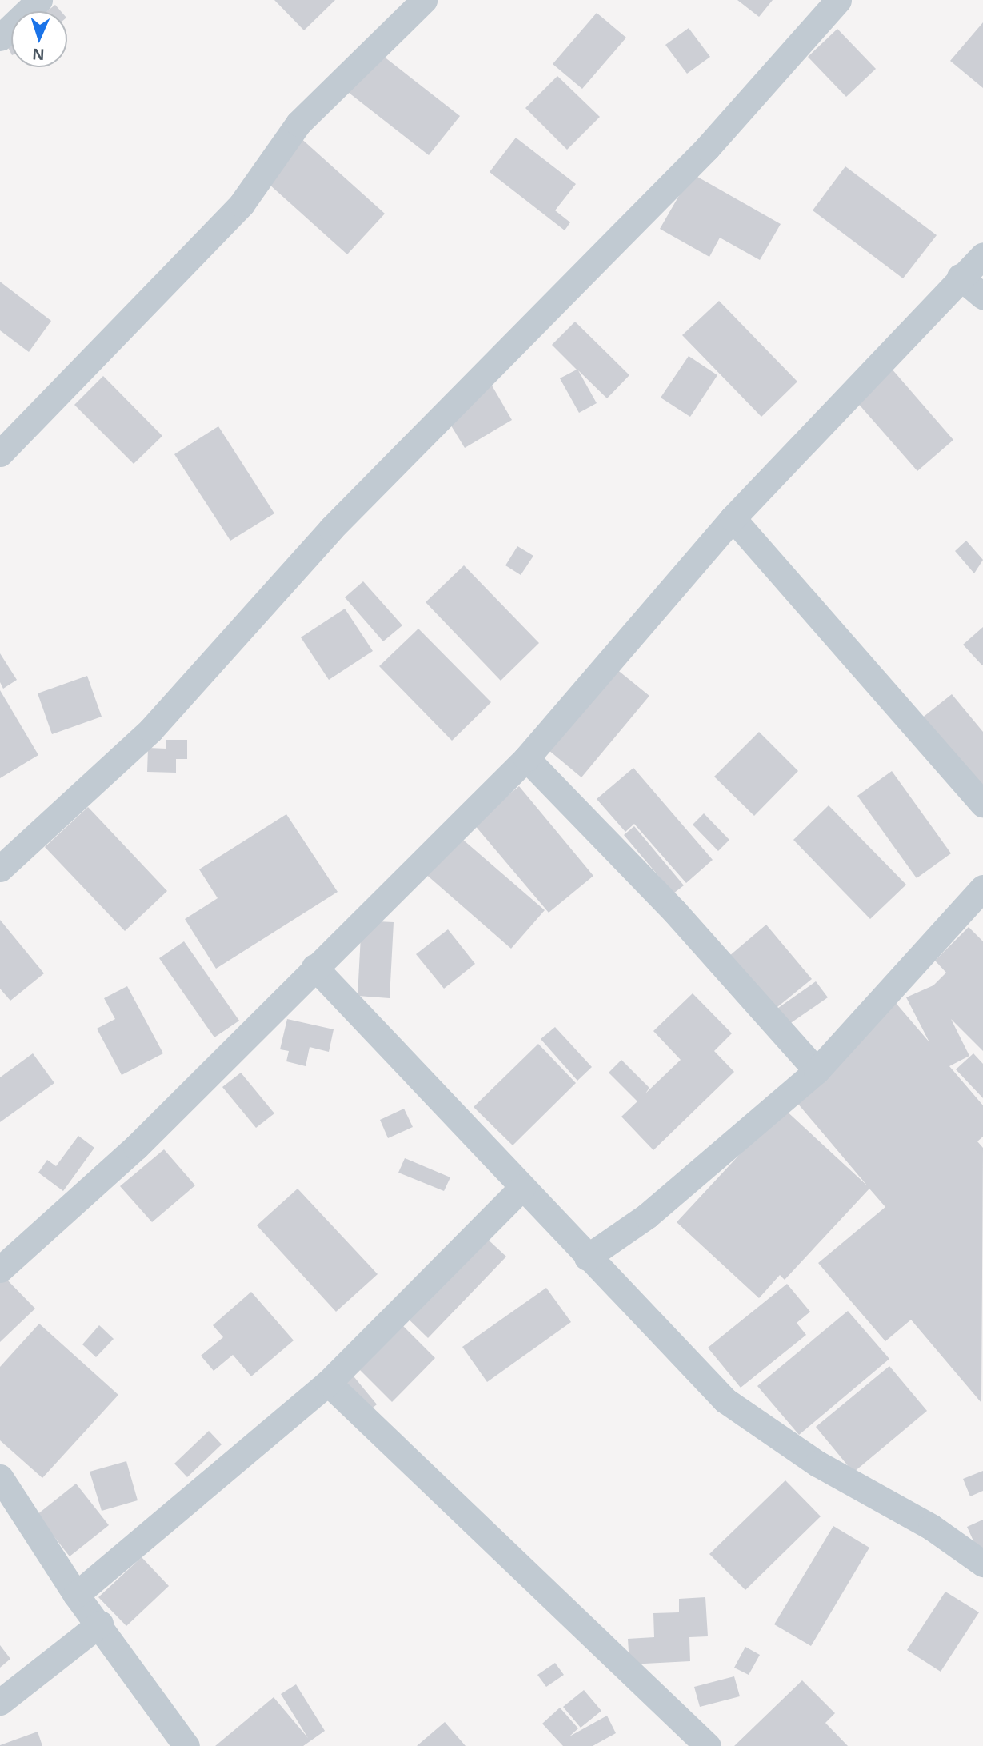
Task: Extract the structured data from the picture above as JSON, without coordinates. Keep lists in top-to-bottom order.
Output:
{
  "north": "bottom"
}
